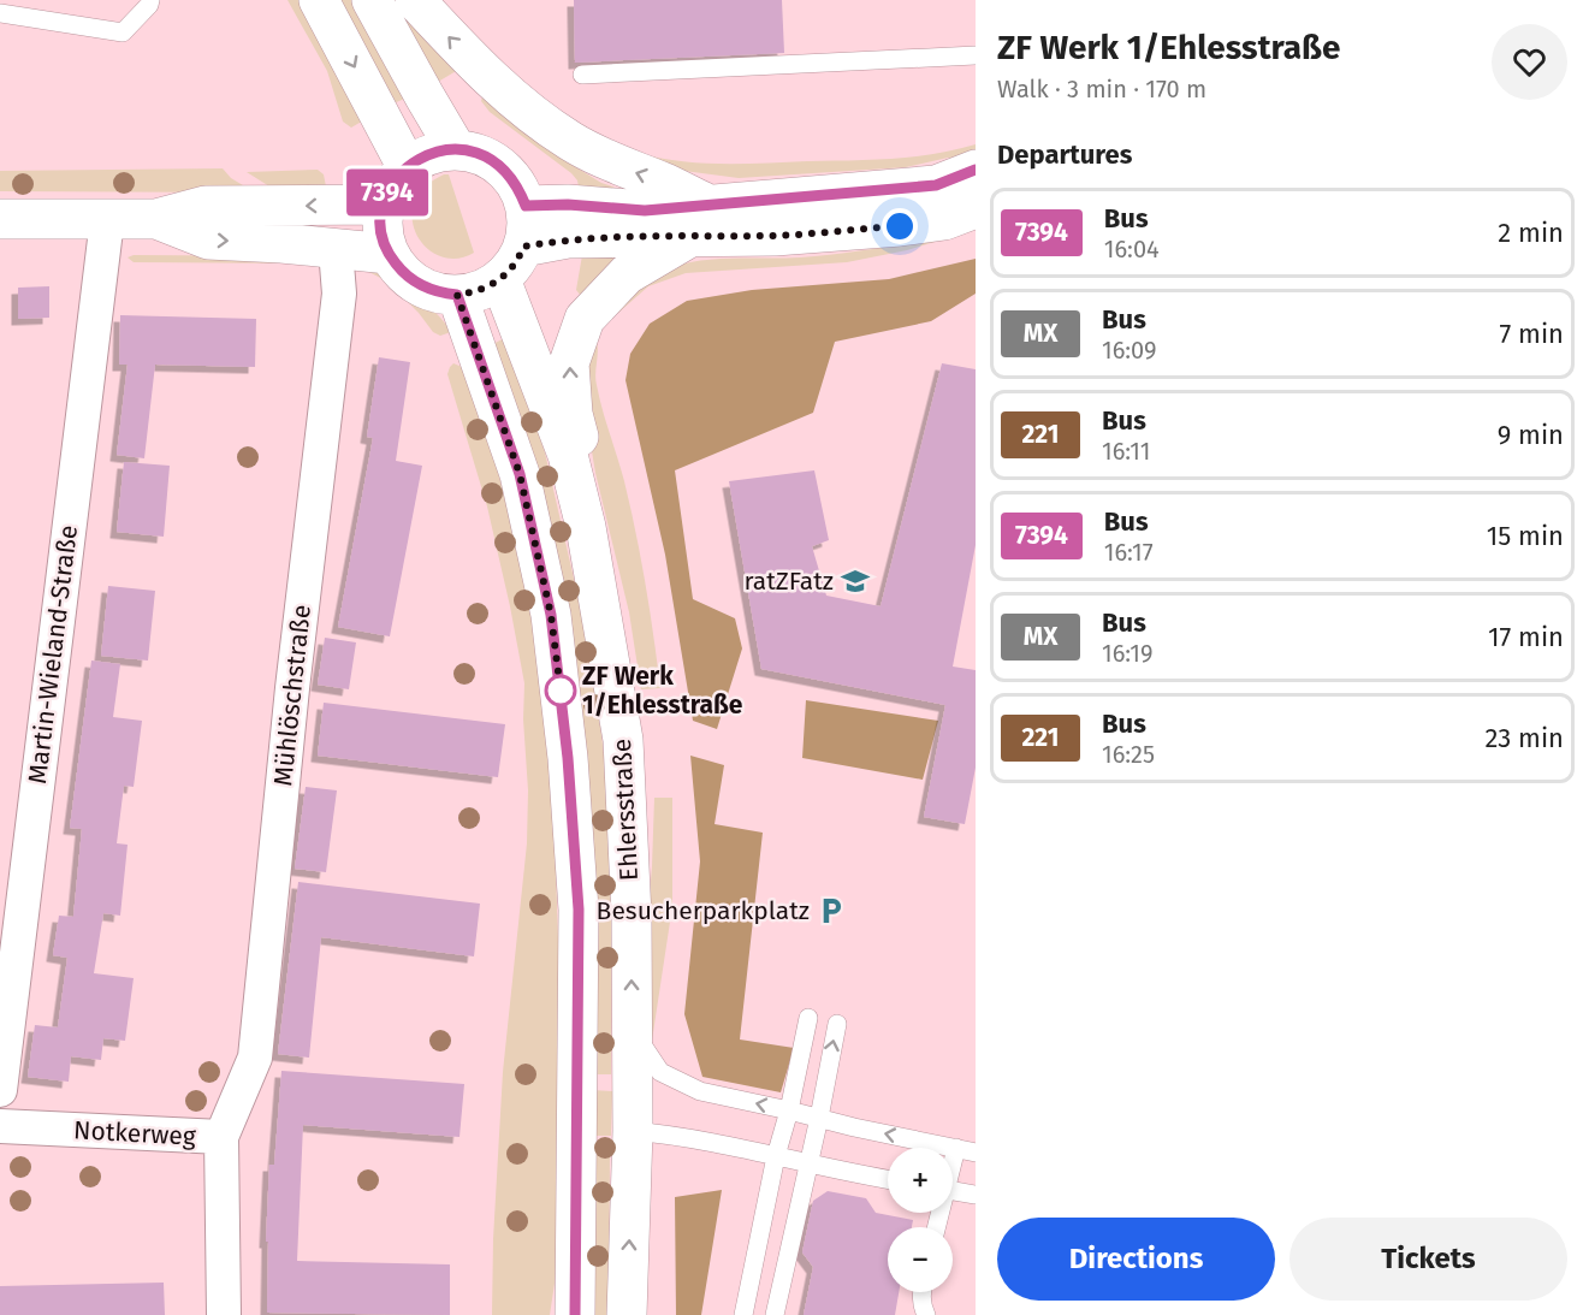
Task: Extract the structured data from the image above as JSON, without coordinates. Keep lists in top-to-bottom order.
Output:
{
  "streets": {
    "street": [
      "Martin-Wieland-Straße",
      "Mühlöschstraße",
      "Ehlersstraße",
      "Notkerweg"
    ]
  },
  "crossings": [
    ["Mühlöschstraße", "Notkerweg"]
  ],
  "places": {
    "school or university": ["ratZFatz"],
    "other": ["ZF Werk 1/Ehlesstraße"],
    "parking": ["Besucherparkplatz"]
  },
  "lines": ["bus line 7394"],
  "page": {
    "on_map": "7394",
    "heading": [
      ["ZF Werk 1/Ehlesstraße", "Walk · 3 min · 170 m"],
      "Departures"
    ],
    "list": [
      {
        "mark": "7394",
        "name": "Bus",
        "note": "16:04",
        "value": "2 min"
      },
      {
        "mark": "MX",
        "name": "Bus",
        "note": "16:09",
        "value": "7 min"
      },
      {
        "mark": "221",
        "name": "Bus",
        "note": "16:11",
        "value": "9 min"
      },
      {
        "mark": "7394",
        "name": "Bus",
        "note": "16:17",
        "value": "15 min"
      },
      {
        "mark": "MX",
        "name": "Bus",
        "note": "16:19",
        "value": "17 min"
      },
      {
        "mark": "221",
        "name": "Bus",
        "note": "16:25",
        "value": "23 min"
      }
    ],
    "map_buttons": ["+", "−"],
    "buttons": ["Directions", "Tickets"]
  }
}
